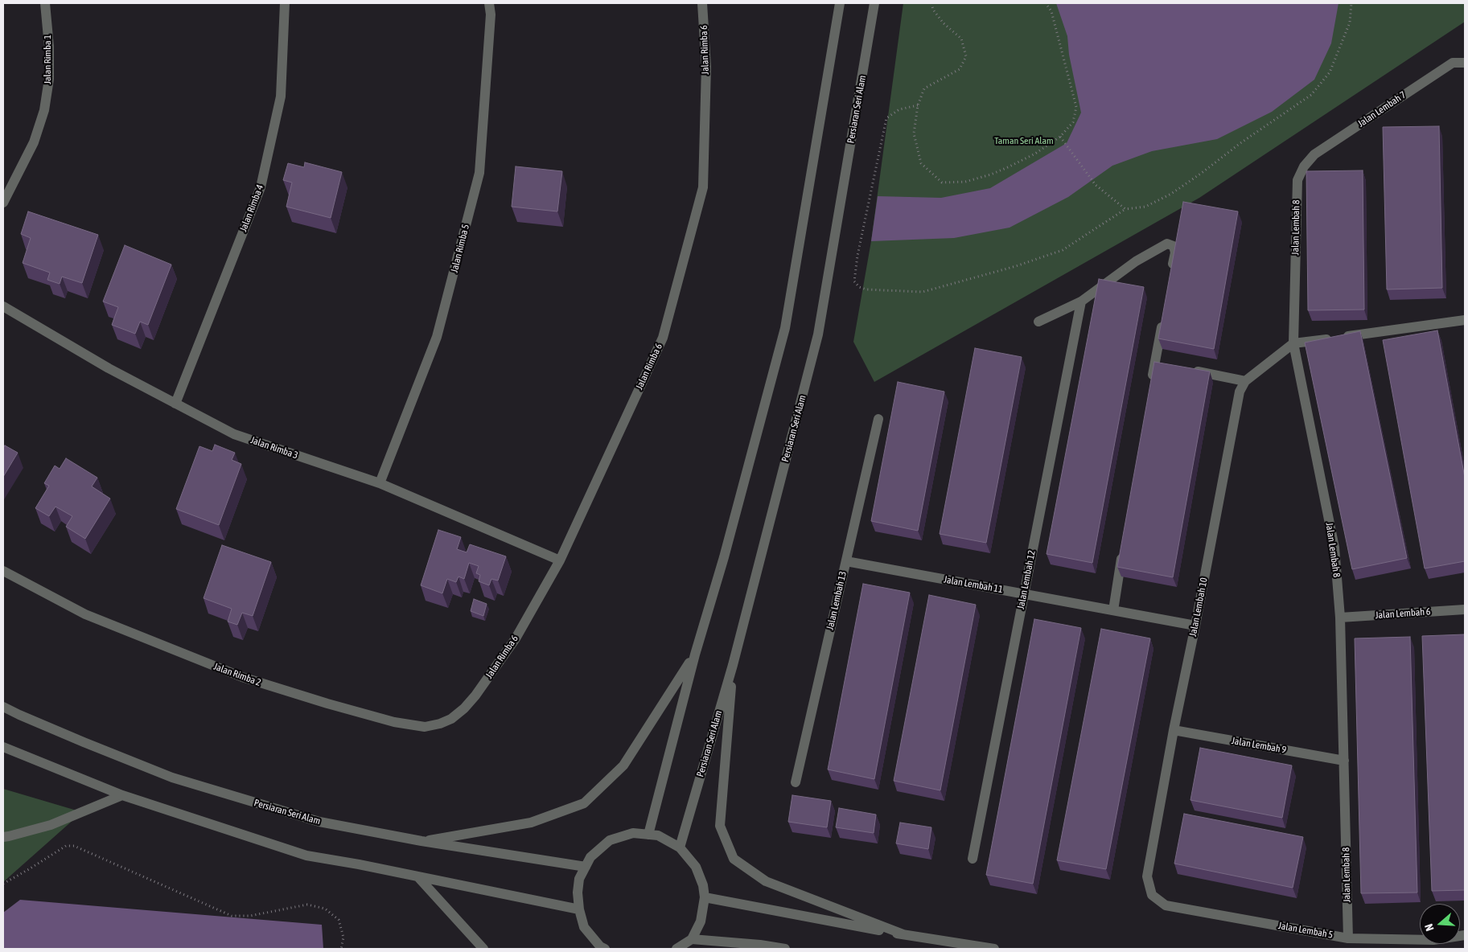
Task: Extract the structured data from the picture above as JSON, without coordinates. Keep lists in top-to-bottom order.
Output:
{
  "streets": {
    "street": [
      "Jalan Rimba 6",
      "Jalan Rimba 1",
      "Persiaran Seri Alam",
      "Jalan Lembah 7",
      "Jalan Rimba 4",
      "Jalan Lembah 8",
      "Jalan Rimba 5",
      "Jalan Rimba 3",
      "Jalan Lembah 12",
      "Jalan Lembah 11",
      "Jalan Lembah 13",
      "Jalan Lembah 10",
      "Jalan Lembah 6",
      "Jalan Rimba 2",
      "Jalan Lembah 9",
      "Jalan Lembah 5"
    ]
  },
  "crossings": [
    ["Jalan Rimba 6", "Jalan Rimba 3"],
    ["Jalan Rimba 6", "Jalan Rimba 2"],
    ["Jalan Lembah 7", "Jalan Lembah 8"],
    ["Jalan Rimba 4", "Jalan Rimba 3"],
    ["Jalan Lembah 8", "Jalan Lembah 10"],
    ["Jalan Lembah 8", "Jalan Lembah 6"],
    ["Jalan Lembah 8", "Jalan Lembah 9"],
    ["Jalan Lembah 8", "Jalan Lembah 5"],
    ["Jalan Rimba 5", "Jalan Rimba 3"],
    ["Jalan Lembah 12", "Jalan Lembah 11"],
    ["Jalan Lembah 11", "Jalan Lembah 13"],
    ["Jalan Lembah 11", "Jalan Lembah 10"],
    ["Jalan Lembah 10", "Jalan Lembah 9"],
    ["Jalan Lembah 10", "Jalan Lembah 5"]
  ],
  "parks": ["Taman Seri Alam"],
  "north": "left"
}
